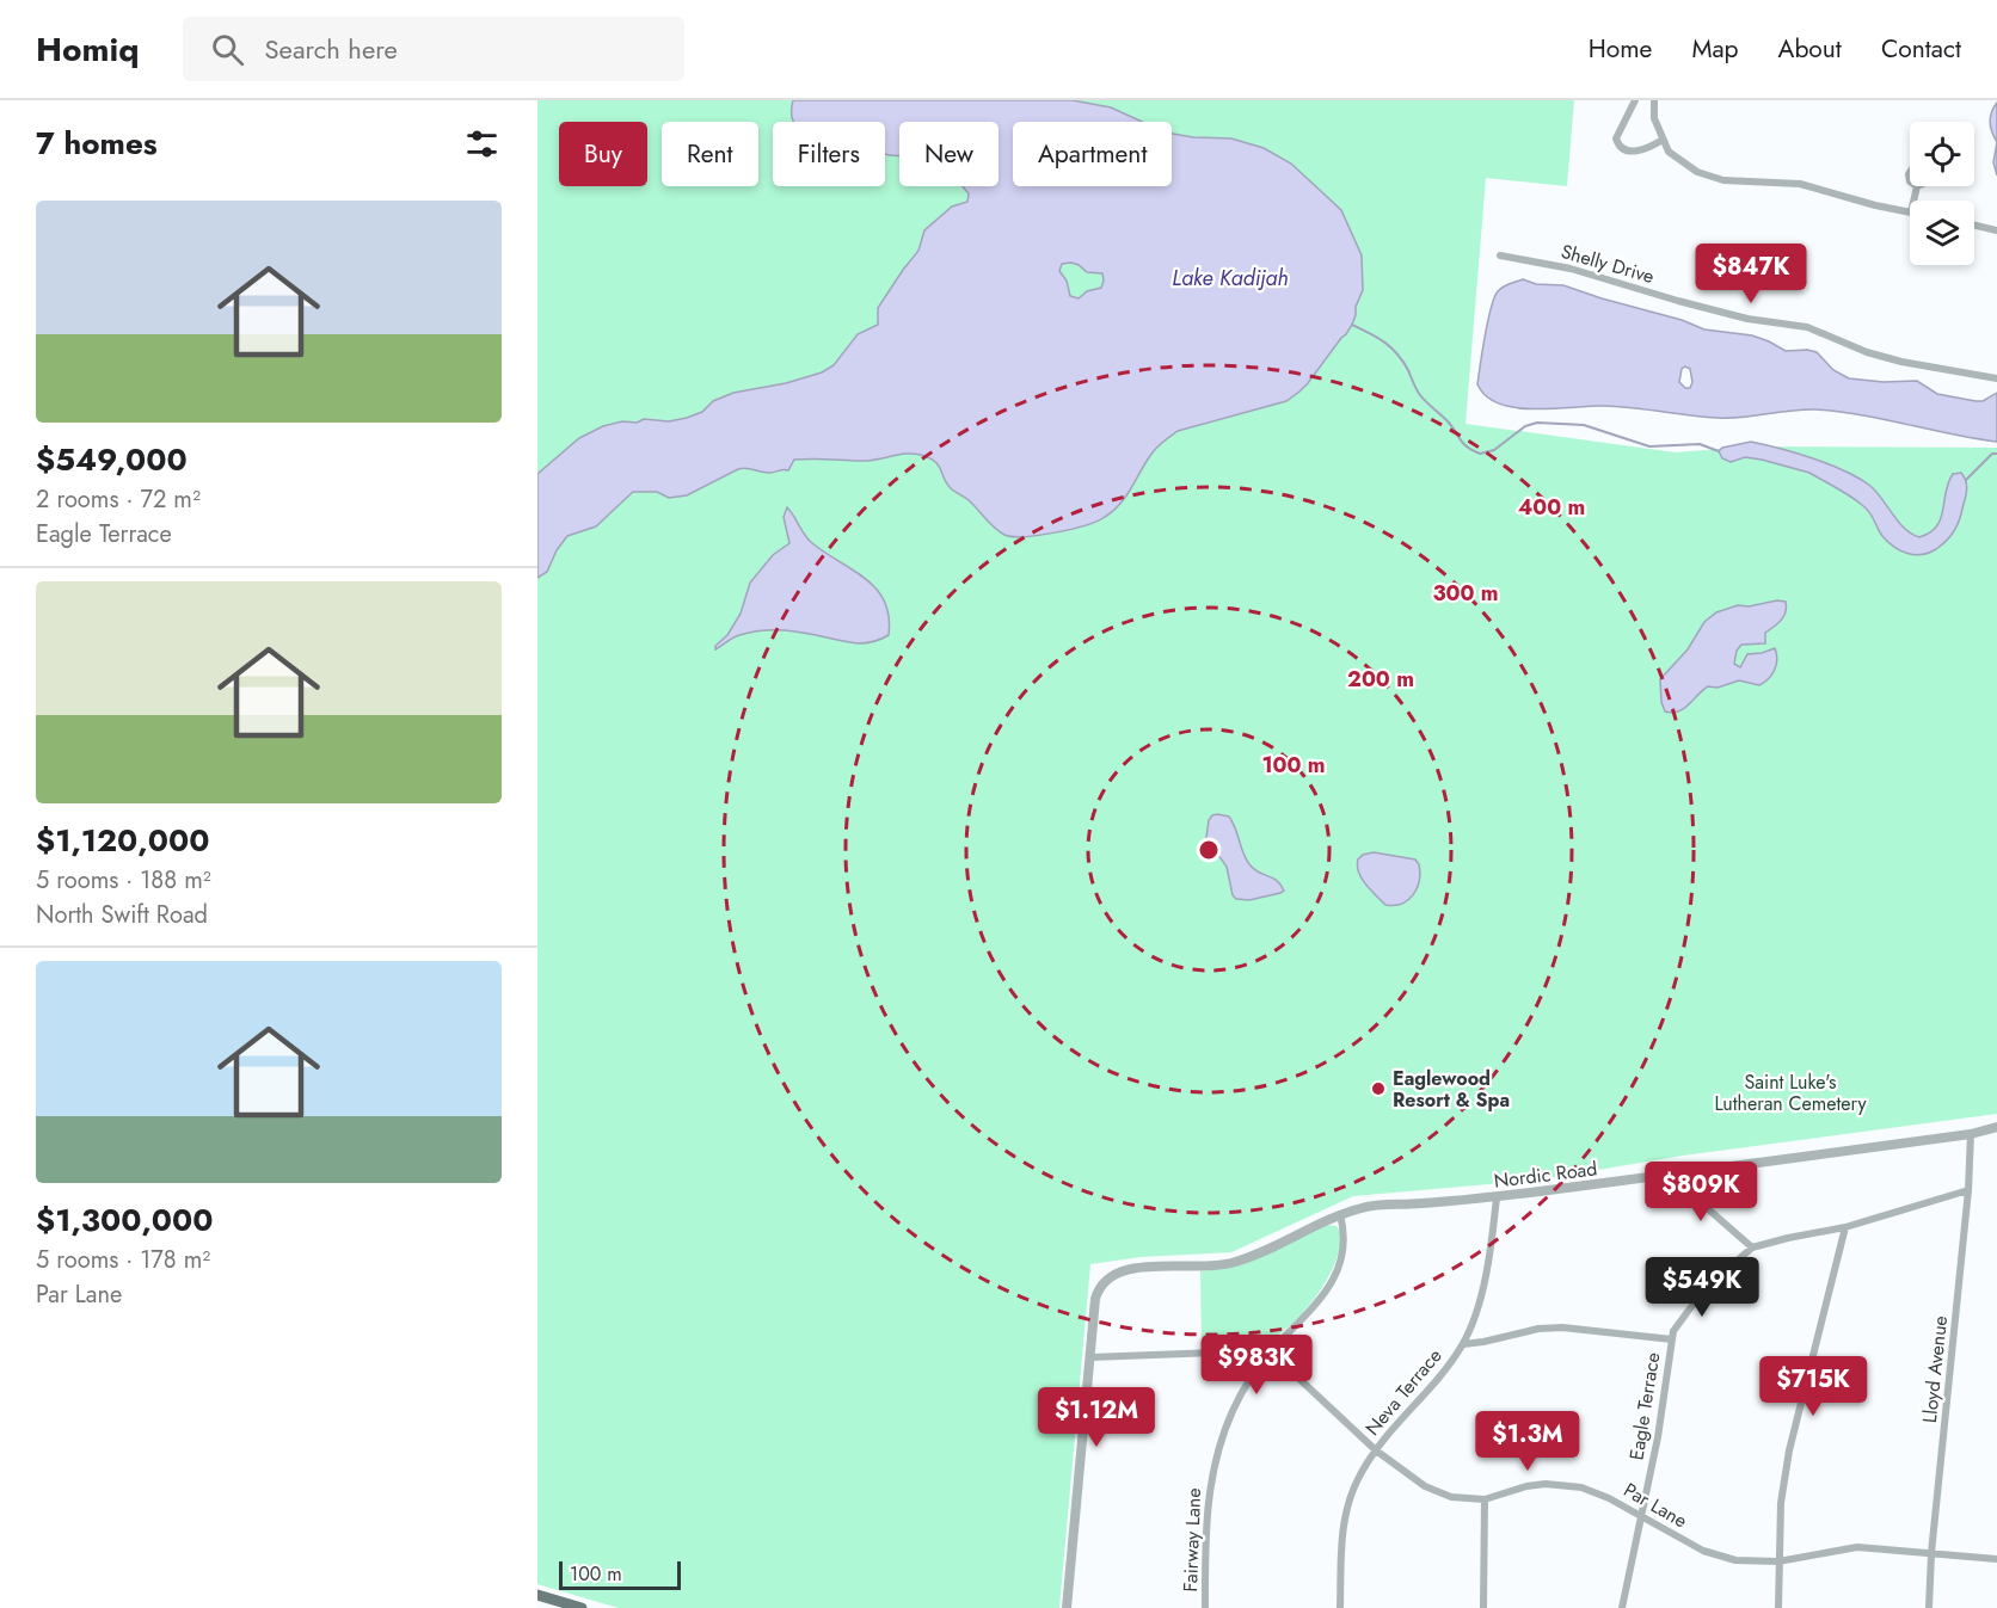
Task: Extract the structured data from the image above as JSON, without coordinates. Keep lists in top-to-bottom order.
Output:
{
  "streets": {
    "street": [
      "Shelly Drive",
      "Nordic Road",
      "Lloyd Avenue",
      "Neva Terrace",
      "Eagle Terrace",
      "Par Lane",
      "Fairway Lane"
    ]
  },
  "crossings": [
    ["Nordic Road", "Lloyd Avenue"],
    ["Nordic Road", "Neva Terrace"],
    ["Nordic Road", "Fairway Lane"],
    ["Lloyd Avenue", "Eagle Terrace"],
    ["Lloyd Avenue", "Par Lane"],
    ["Neva Terrace", "Par Lane"],
    ["Eagle Terrace", "Par Lane"],
    ["Par Lane", "Fairway Lane"]
  ],
  "water": ["Lake Kadijah"],
  "parks": ["Saint Luke's Lutheran Cemetery"],
  "places": ["Eaglewood Resort & Spa"],
  "scale_bar": "100 m",
  "page": {
    "header": "Homiq",
    "search": "Search here",
    "nav": [
      "Home",
      "Map",
      "About",
      "Contact"
    ],
    "heading": "7 homes",
    "chip": [
      "Buy",
      "Rent",
      "Filters",
      "New",
      "Apartment"
    ],
    "list": [
      {
        "name": "$549,000",
        "note": "2 rooms · 72 m² · Eagle Terrace"
      },
      {
        "name": "$1,120,000",
        "note": "5 rooms · 188 m² · North Swift Road"
      },
      {
        "name": "$1,300,000",
        "note": "5 rooms · 178 m² · Par Lane"
      }
    ],
    "price": [
      "$847K",
      "$809K",
      "$549K",
      "$983K",
      "$715K",
      "$1.12M",
      "$1.3M"
    ],
    "scale": "100 m"
  },
  "rings": [
    "400 m",
    "300 m",
    "200 m",
    "100 m"
  ]
}
